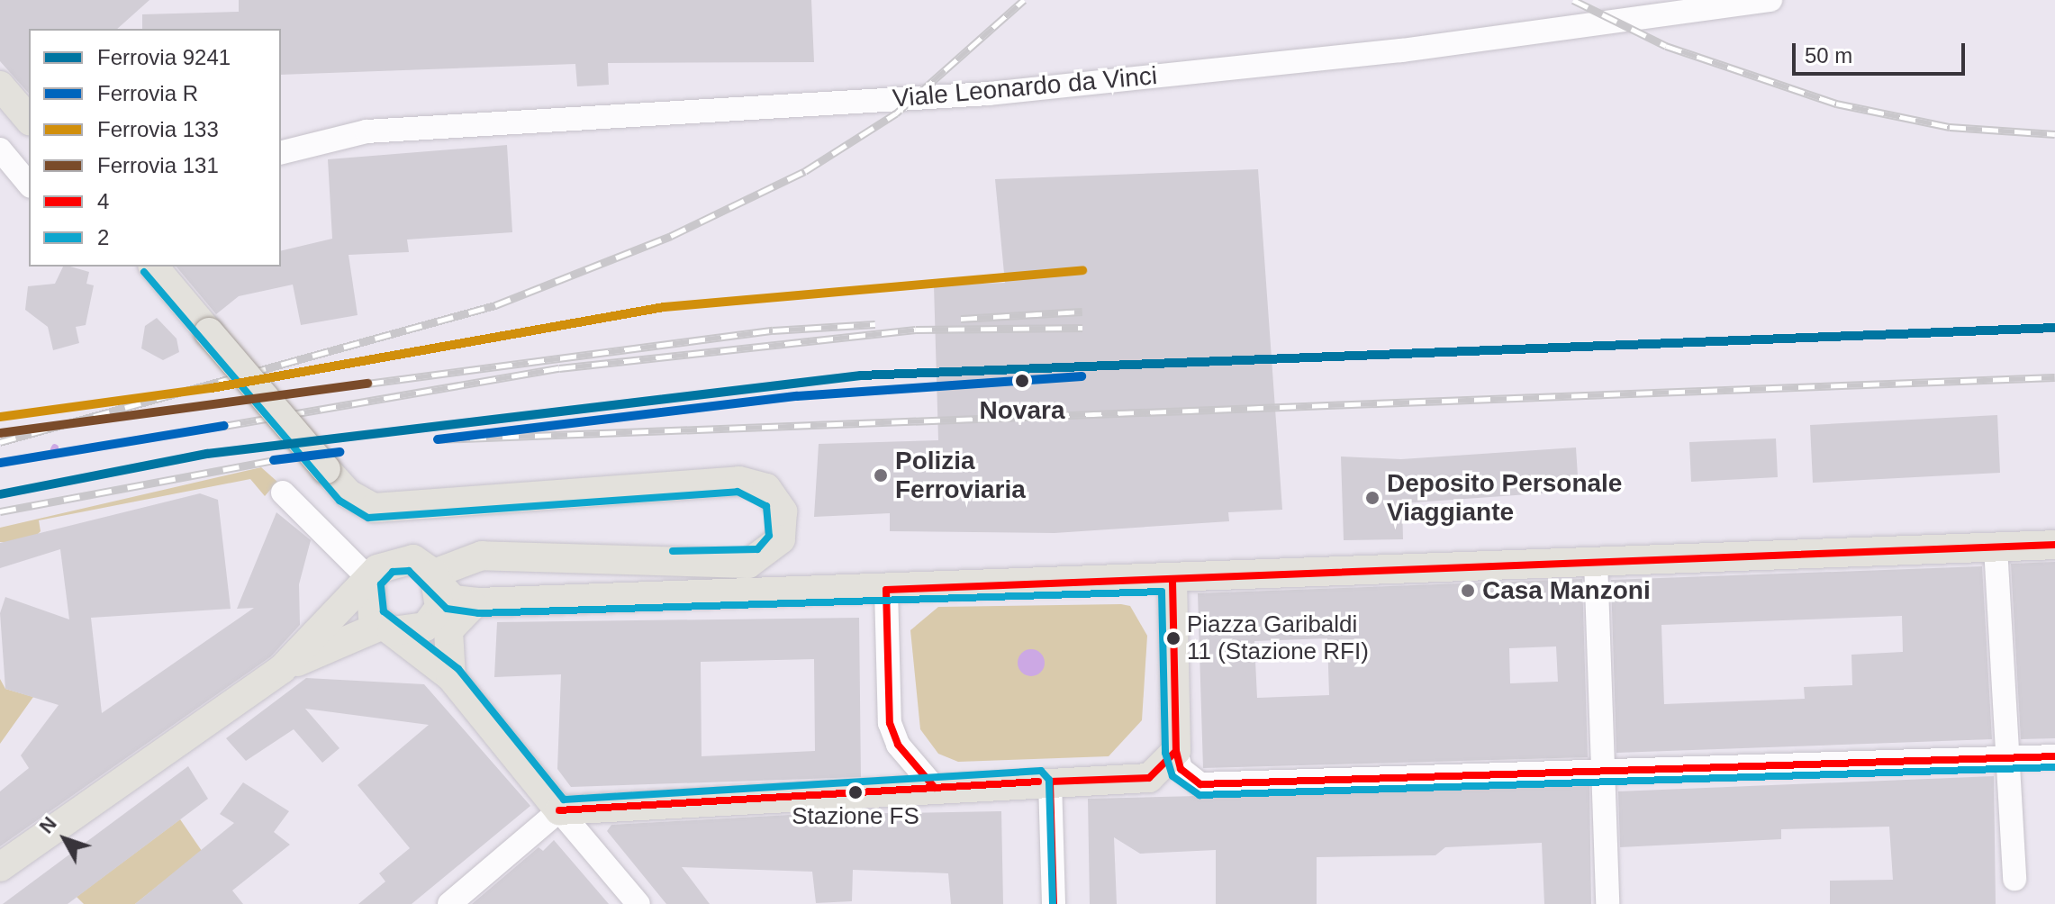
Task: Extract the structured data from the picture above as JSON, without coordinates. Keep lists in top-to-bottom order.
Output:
{
  "streets": {
    "street": ["Viale Leonardo da Vinci"]
  },
  "places": [
    "Novara",
    "Polizia Ferroviaria",
    "Deposito Personale Viaggiante",
    "Casa Manzoni",
    "Piazza Garibaldi 11 (Stazione RFI)",
    "Stazione FS"
  ],
  "lines": [
    "rail line 133",
    "transit line 2",
    "rail line 9241",
    "rail line R",
    "rail line 131",
    "transit line 4"
  ],
  "legend": [
    "Ferrovia 9241",
    "Ferrovia R",
    "Ferrovia 133",
    "Ferrovia 131",
    "4",
    "2"
  ],
  "scale_bar": "50 m",
  "north": "top left"
}
